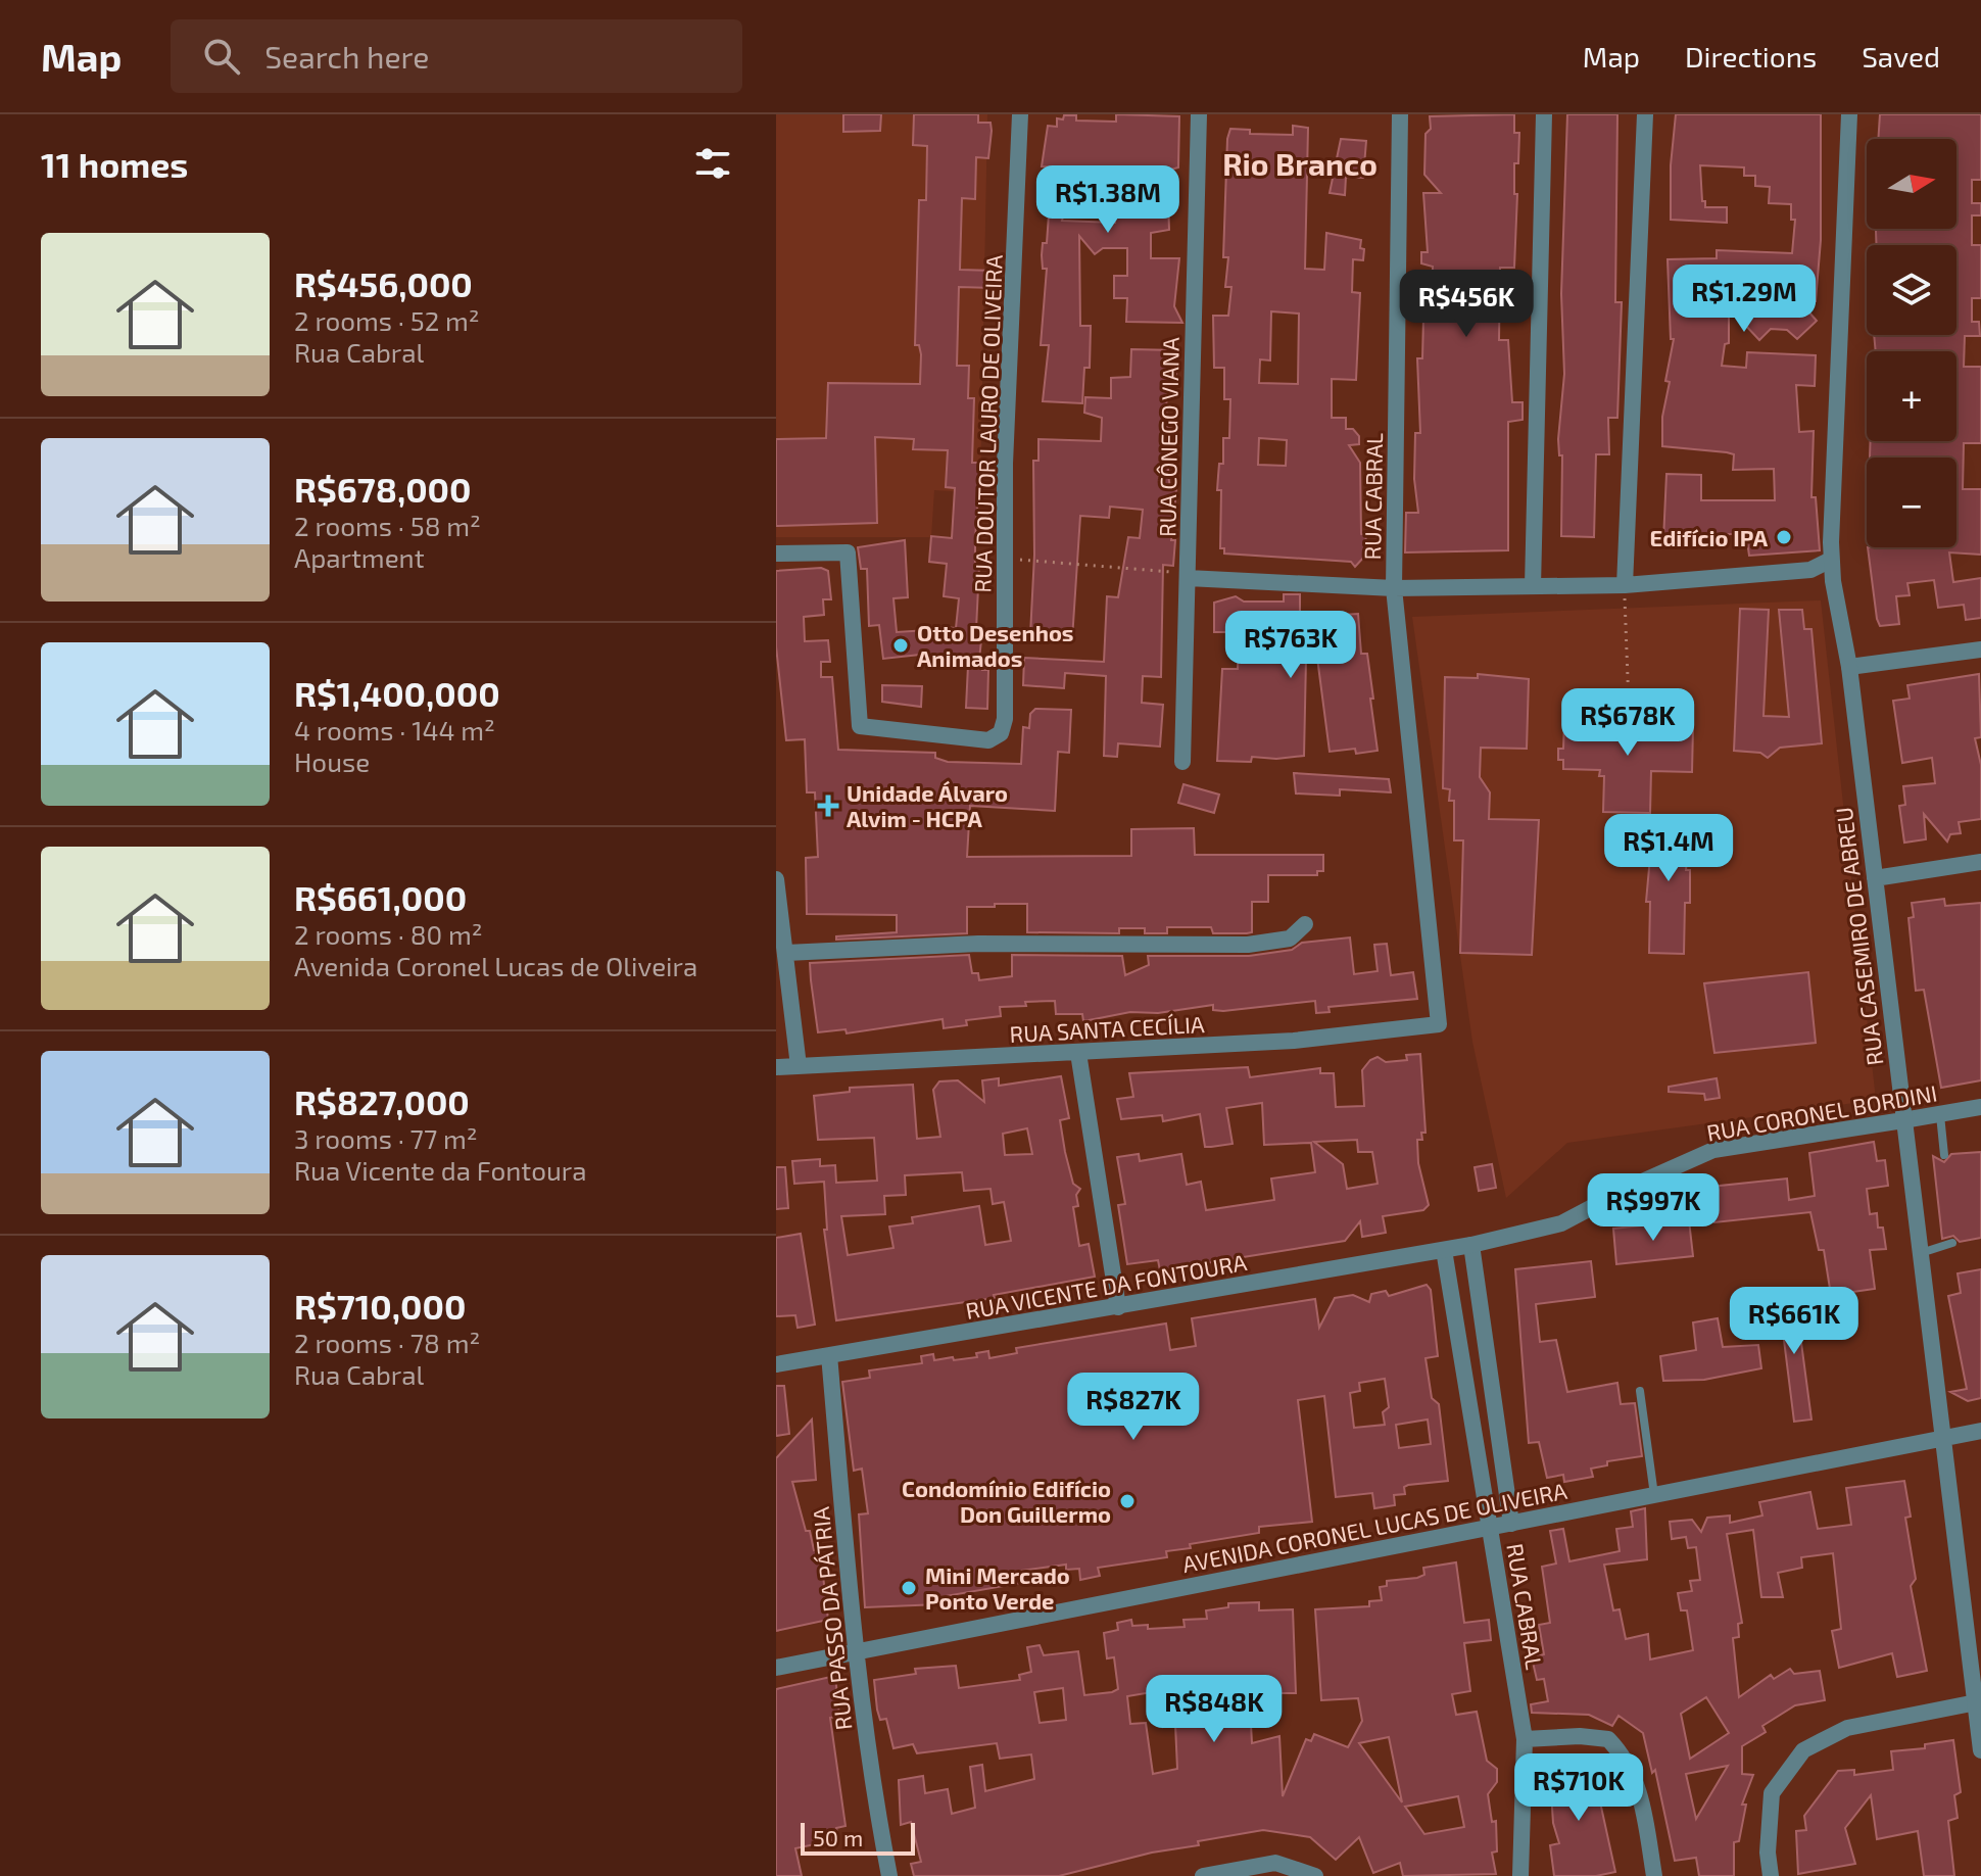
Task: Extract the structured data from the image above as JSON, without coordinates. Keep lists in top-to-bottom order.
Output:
{
  "streets": {
    "street": [
      "RUA DOUTOR LAURO DE OLIVEIRA",
      "RUA CÔNEGO VIANA",
      "RUA CABRAL",
      "RUA CASEMIRO DE ABREU",
      "RUA SANTA CECÍLIA",
      "RUA CORONEL BORDINI",
      "RUA VICENTE DA FONTOURA",
      "AVENIDA CORONEL LUCAS DE OLIVEIRA",
      "RUA PASSO DA PÁTRIA"
    ]
  },
  "crossings": [
    ["RUA CABRAL", "RUA SANTA CECÍLIA"],
    ["RUA CABRAL", "RUA CORONEL BORDINI"],
    ["RUA CABRAL", "RUA VICENTE DA FONTOURA"],
    ["RUA CABRAL", "AVENIDA CORONEL LUCAS DE OLIVEIRA"],
    ["RUA CASEMIRO DE ABREU", "RUA CORONEL BORDINI"],
    ["RUA CASEMIRO DE ABREU", "AVENIDA CORONEL LUCAS DE OLIVEIRA"],
    ["RUA CORONEL BORDINI", "RUA VICENTE DA FONTOURA"],
    ["RUA VICENTE DA FONTOURA", "RUA PASSO DA PÁTRIA"],
    ["AVENIDA CORONEL LUCAS DE OLIVEIRA", "RUA PASSO DA PÁTRIA"]
  ],
  "districts": ["Rio Branco"],
  "places": {
    "other": [
      "Edifício IPA",
      "Otto Desenhos Animados",
      "Condomínio Edifício Don Guillermo",
      "Mini Mercado Ponto Verde"
    ],
    "health": ["Unidade Álvaro Alvim - HCPA"]
  },
  "scale_bar": "50 m",
  "north": "right",
  "page": {
    "header": "Map",
    "search": "Search here",
    "nav": ["Map", "Directions", "Saved"],
    "heading": "11 homes",
    "map_buttons": ["+", "−"],
    "price": [
      "R$1.38M",
      "R$1.29M",
      "R$456K",
      "R$763K",
      "R$678K",
      "R$1.4M",
      "R$997K",
      "R$661K",
      "R$827K",
      "R$848K",
      "R$710K"
    ],
    "list": [
      {
        "name": "R$456,000",
        "note": "2 rooms · 52 m² · Rua Cabral"
      },
      {
        "name": "R$678,000",
        "note": "2 rooms · 58 m² · Apartment"
      },
      {
        "name": "R$1,400,000",
        "note": "4 rooms · 144 m² · House"
      },
      {
        "name": "R$661,000",
        "note": "2 rooms · 80 m² · Avenida Coronel Lucas de Oliveira"
      },
      {
        "name": "R$827,000",
        "note": "3 rooms · 77 m² · Rua Vicente da Fontoura"
      },
      {
        "name": "R$710,000",
        "note": "2 rooms · 78 m² · Rua Cabral"
      }
    ],
    "scale": "50 m"
  }
}
